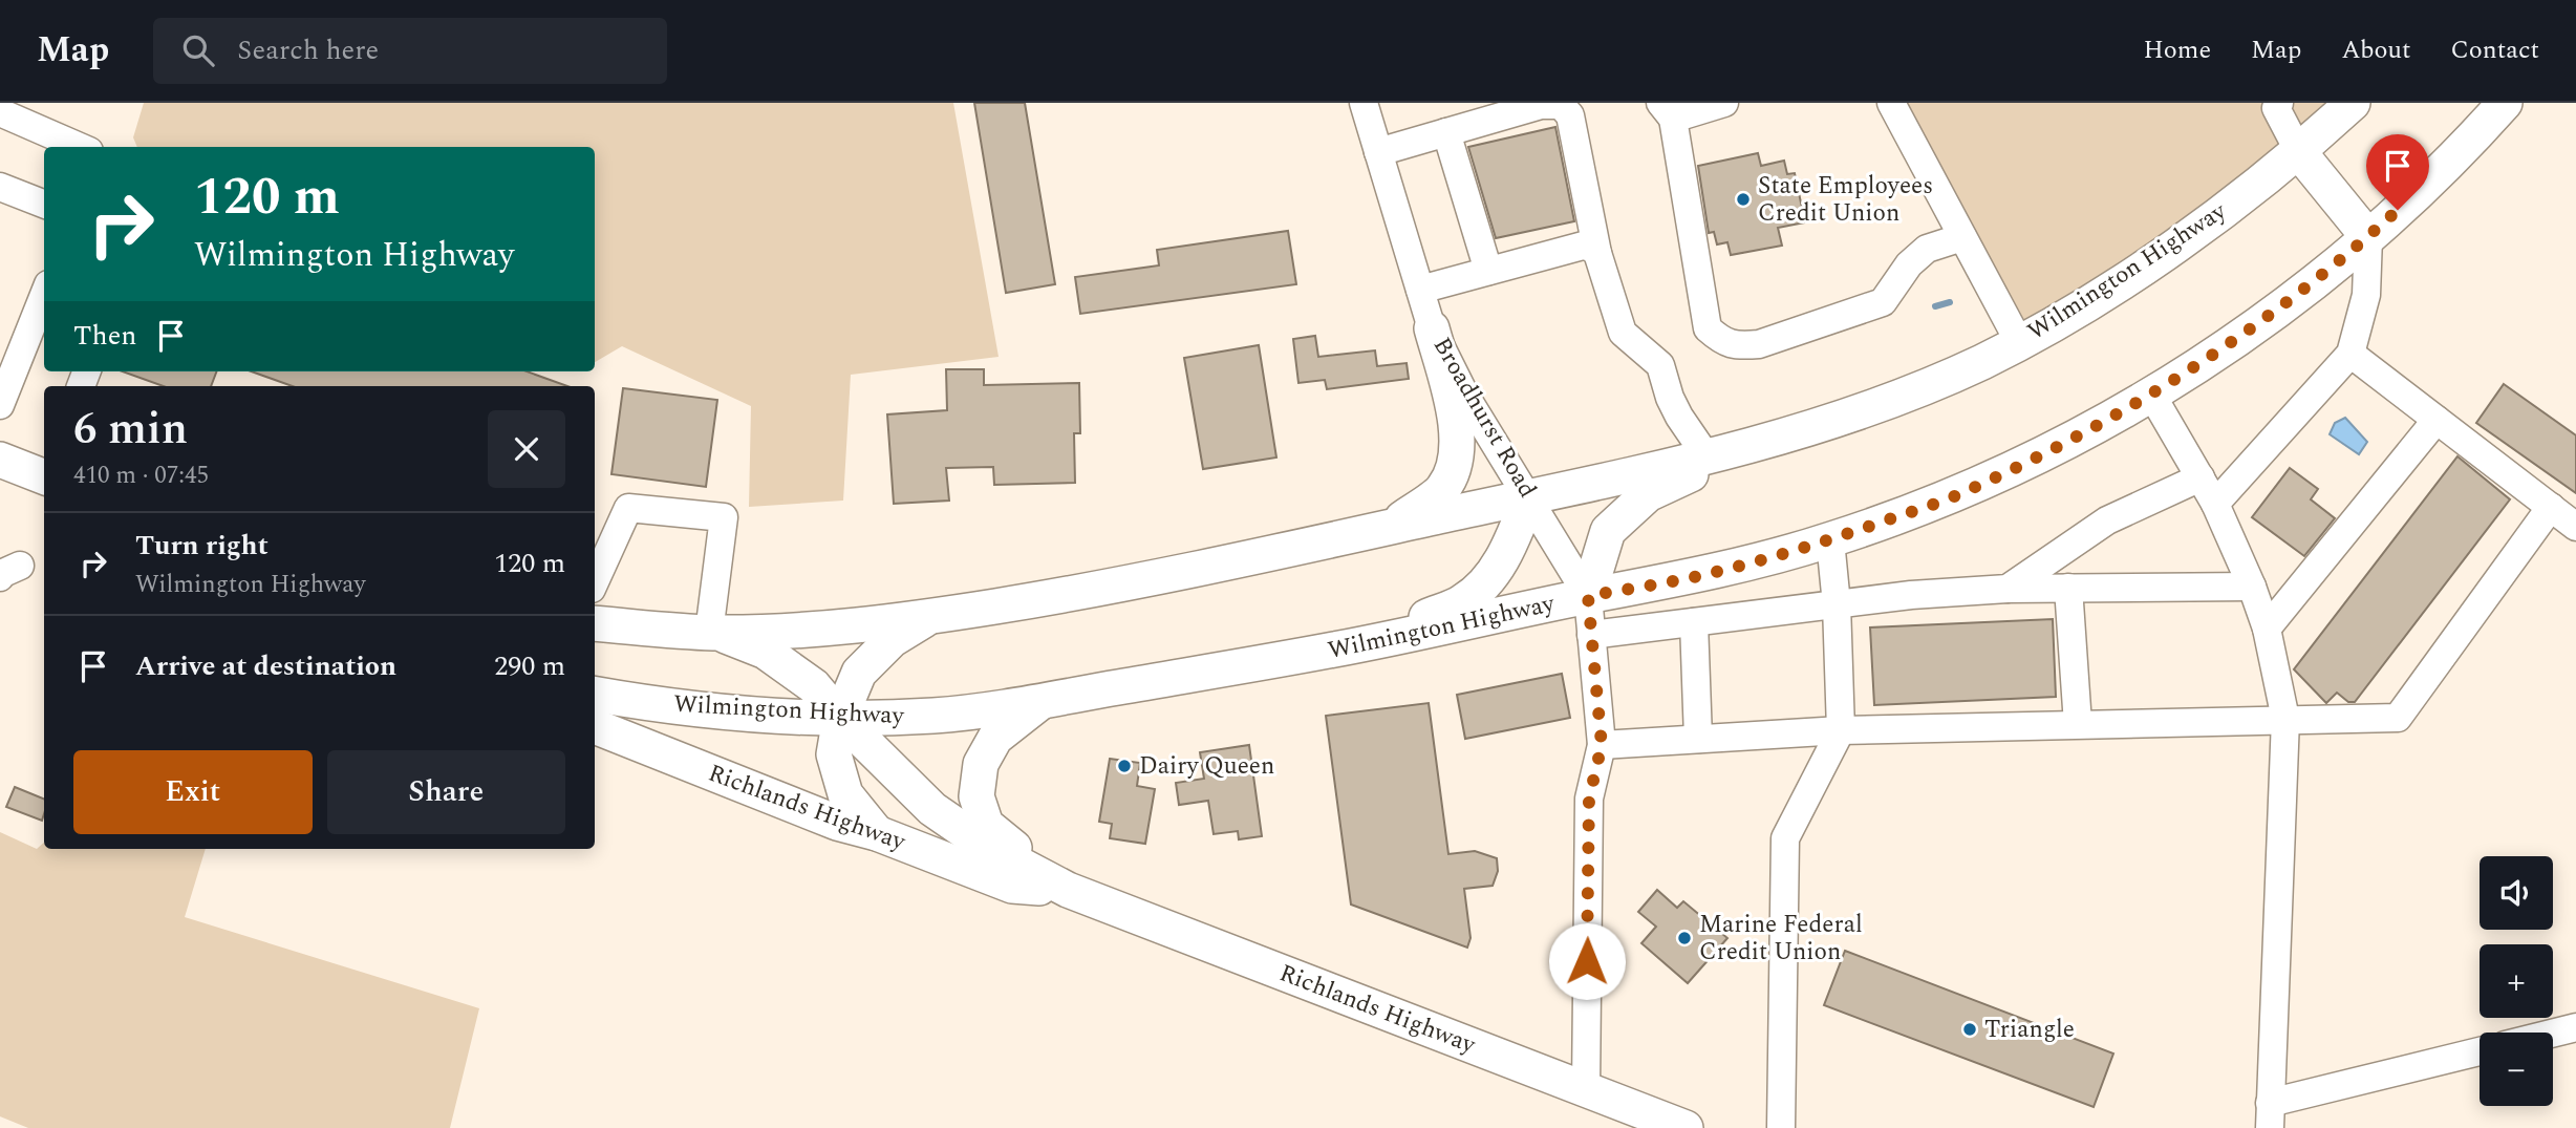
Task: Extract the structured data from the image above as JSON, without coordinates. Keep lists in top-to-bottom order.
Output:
{
  "streets": {
    "main road": ["Wilmington Highway", "Richlands Highway"],
    "street": ["Broadhurst Road"]
  },
  "crossings": [
    ["Wilmington Highway", "Broadhurst Road"],
    ["Wilmington Highway", "Richlands Highway"]
  ],
  "places": [
    "State Employees Credit Union",
    "Dairy Queen",
    "Marine Federal Credit Union",
    "Triangle"
  ],
  "page": {
    "header": "Map",
    "search": "Search here",
    "nav": [
      "Home",
      "Map",
      "About",
      "Contact"
    ],
    "turn": ["120 m", "Wilmington Highway"],
    "then": "Then",
    "heading": ["6 min", "410 m · 07:45"],
    "list": [
      {
        "name": "Turn right",
        "note": "Wilmington Highway",
        "value": "120 m"
      },
      {
        "name": "Arrive at destination",
        "value": "290 m"
      }
    ],
    "buttons": ["Exit", "Share"],
    "map_buttons": ["+", "−"]
  }
}
